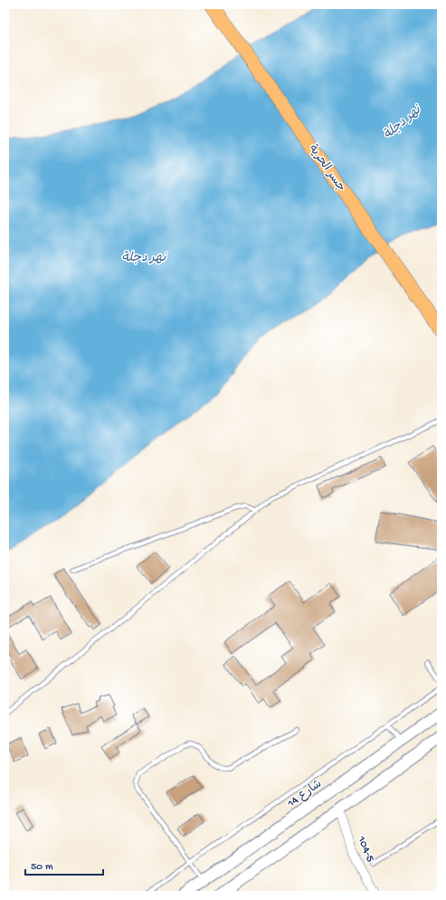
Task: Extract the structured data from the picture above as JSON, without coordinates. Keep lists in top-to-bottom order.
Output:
{
  "streets": {
    "main road": ["جسر الحرية"],
    "street": ["شارع 14", "104-5"]
  },
  "water": ["نهر دجلة"],
  "scale_bar": "50 m"
}
